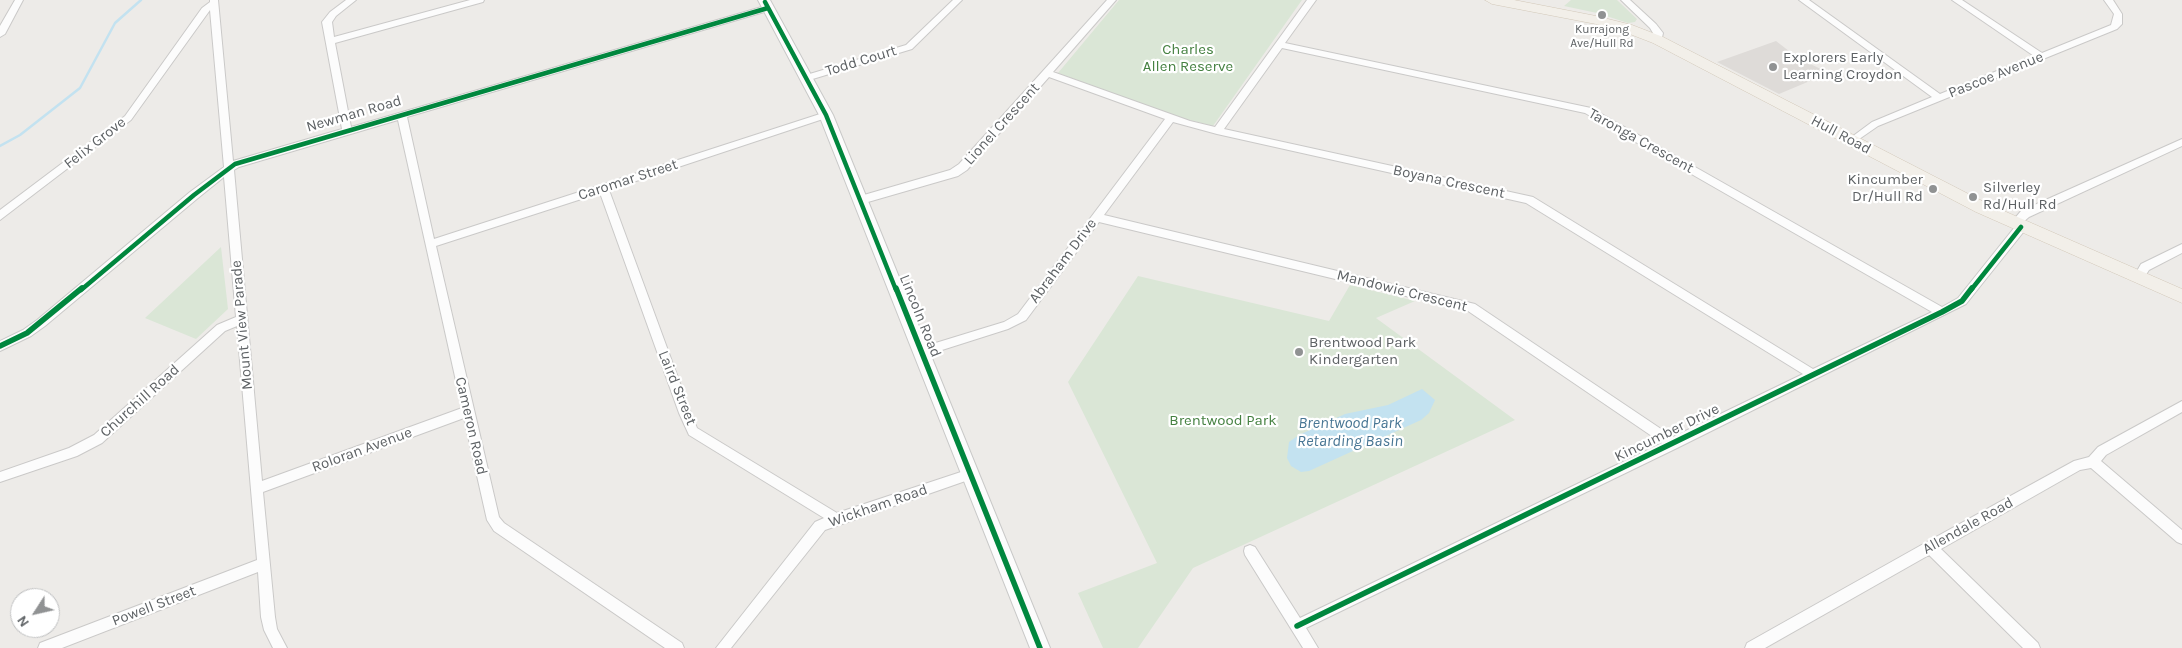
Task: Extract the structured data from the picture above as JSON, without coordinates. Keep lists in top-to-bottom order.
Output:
{
  "streets": {
    "main road": ["Hull Road", "Lincoln Road"],
    "street": [
      "Todd Court",
      "Pascoe Avenue",
      "Newman Road",
      "Lionel Crescent",
      "Taronga Crescent",
      "Felix Grove",
      "Caromar Street",
      "Boyana Crescent",
      "Abraham Drive",
      "Mandowie Crescent",
      "Mount View Parade",
      "Laird Street",
      "Churchill Road",
      "Cameron Road",
      "Kincumber Drive",
      "Roloran Avenue",
      "Wickham Road",
      "Allendale Road",
      "Powell Street"
    ]
  },
  "crossings": [
    ["Todd Court", "Lincoln Road"],
    ["Pascoe Avenue", "Hull Road"],
    ["Newman Road", "Lincoln Road"],
    ["Newman Road", "Mount View Parade"],
    ["Newman Road", "Cameron Road"],
    ["Lionel Crescent", "Boyana Crescent"],
    ["Lionel Crescent", "Lincoln Road"],
    ["Hull Road", "Kincumber Drive"],
    ["Taronga Crescent", "Kincumber Drive"],
    ["Felix Grove", "Mount View Parade"],
    ["Caromar Street", "Lincoln Road"],
    ["Caromar Street", "Laird Street"],
    ["Caromar Street", "Cameron Road"],
    ["Boyana Crescent", "Abraham Drive"],
    ["Boyana Crescent", "Kincumber Drive"],
    ["Abraham Drive", "Mandowie Crescent"],
    ["Abraham Drive", "Lincoln Road"],
    ["Mandowie Crescent", "Kincumber Drive"],
    ["Lincoln Road", "Wickham Road"],
    ["Mount View Parade", "Churchill Road"],
    ["Mount View Parade", "Roloran Avenue"],
    ["Mount View Parade", "Powell Street"],
    ["Laird Street", "Wickham Road"],
    ["Cameron Road", "Roloran Avenue"]
  ],
  "water": ["Brentwood Park Retarding Basin"],
  "parks": ["Charles Allen Reserve", "Brentwood Park"],
  "places": [
    "Kurrajong Ave/Hull Rd",
    "Explorers Early Learning Croydon",
    "Kincumber Dr/Hull Rd",
    "Silverley Rd/Hull Rd",
    "Brentwood Park Kindergarten"
  ],
  "north": "bottom left"
}
